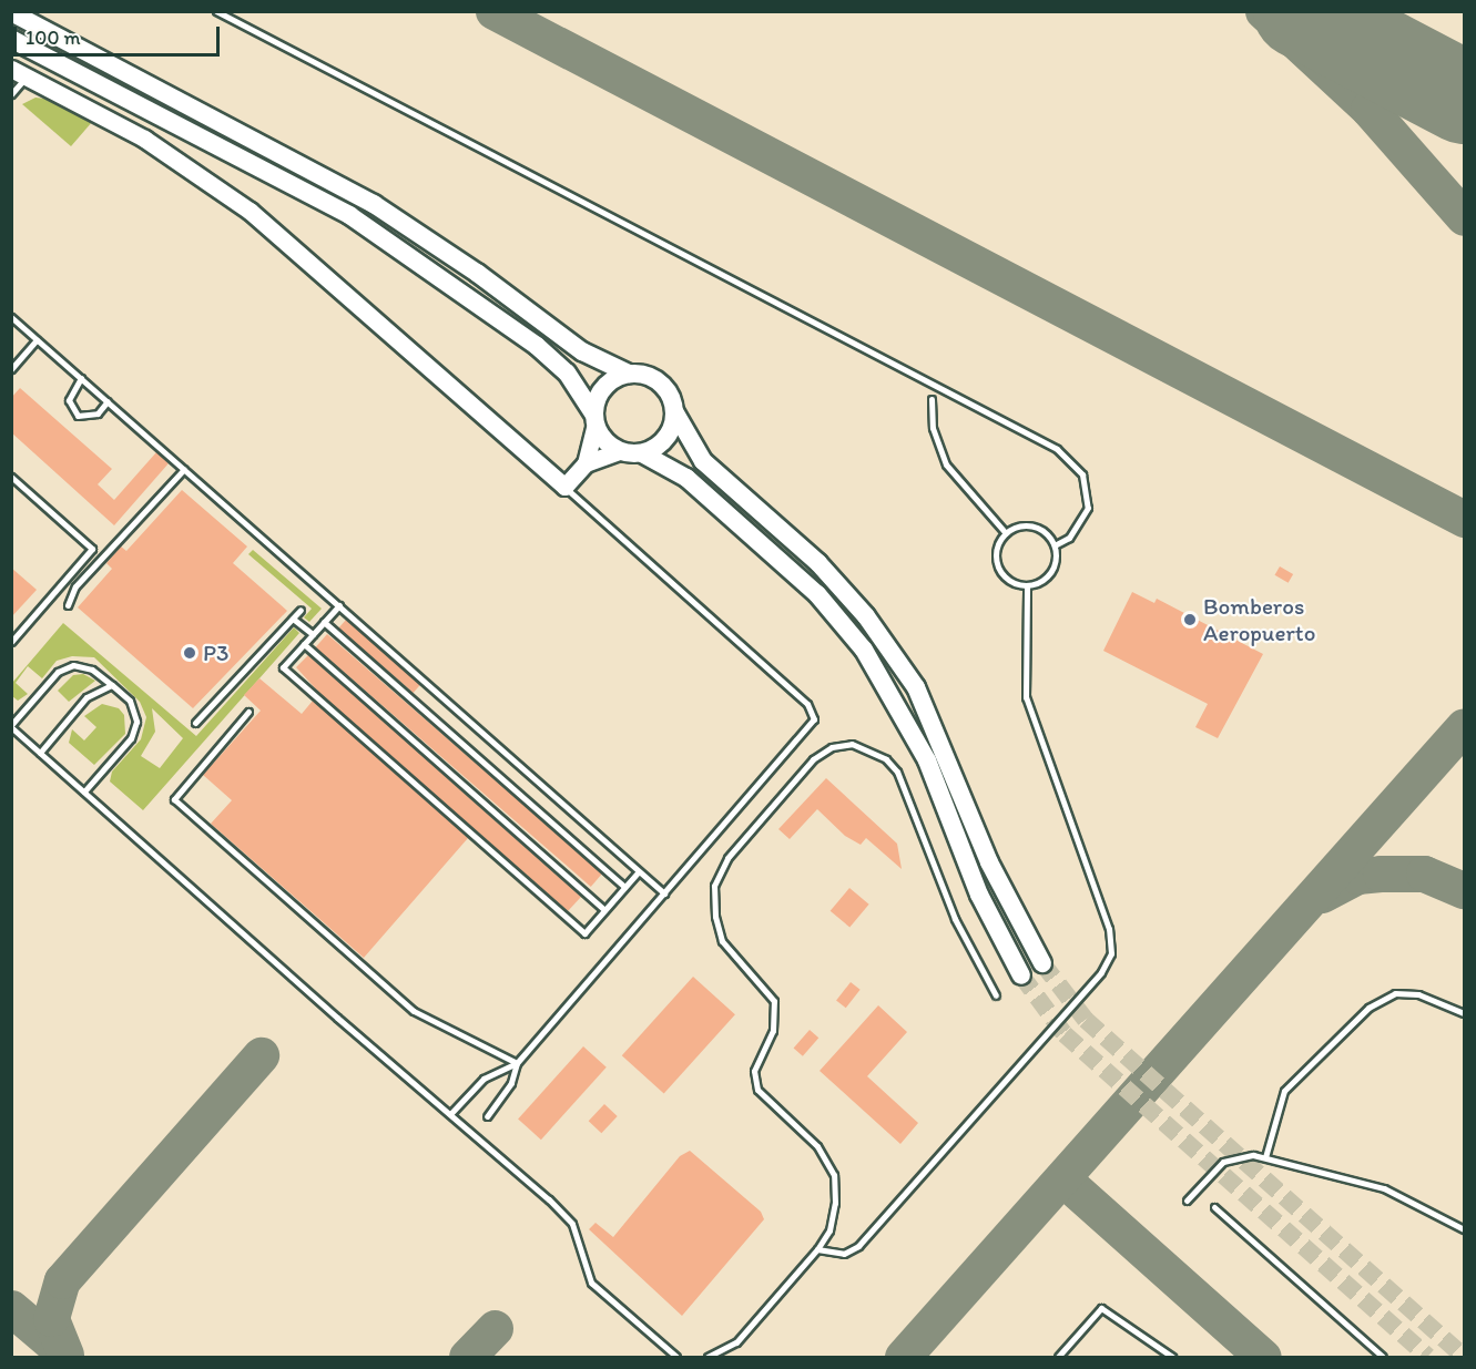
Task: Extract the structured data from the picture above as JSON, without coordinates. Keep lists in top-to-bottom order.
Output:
{
  "places": ["Bomberos Aeropuerto", "P3"],
  "scale_bar": "100 m"
}
